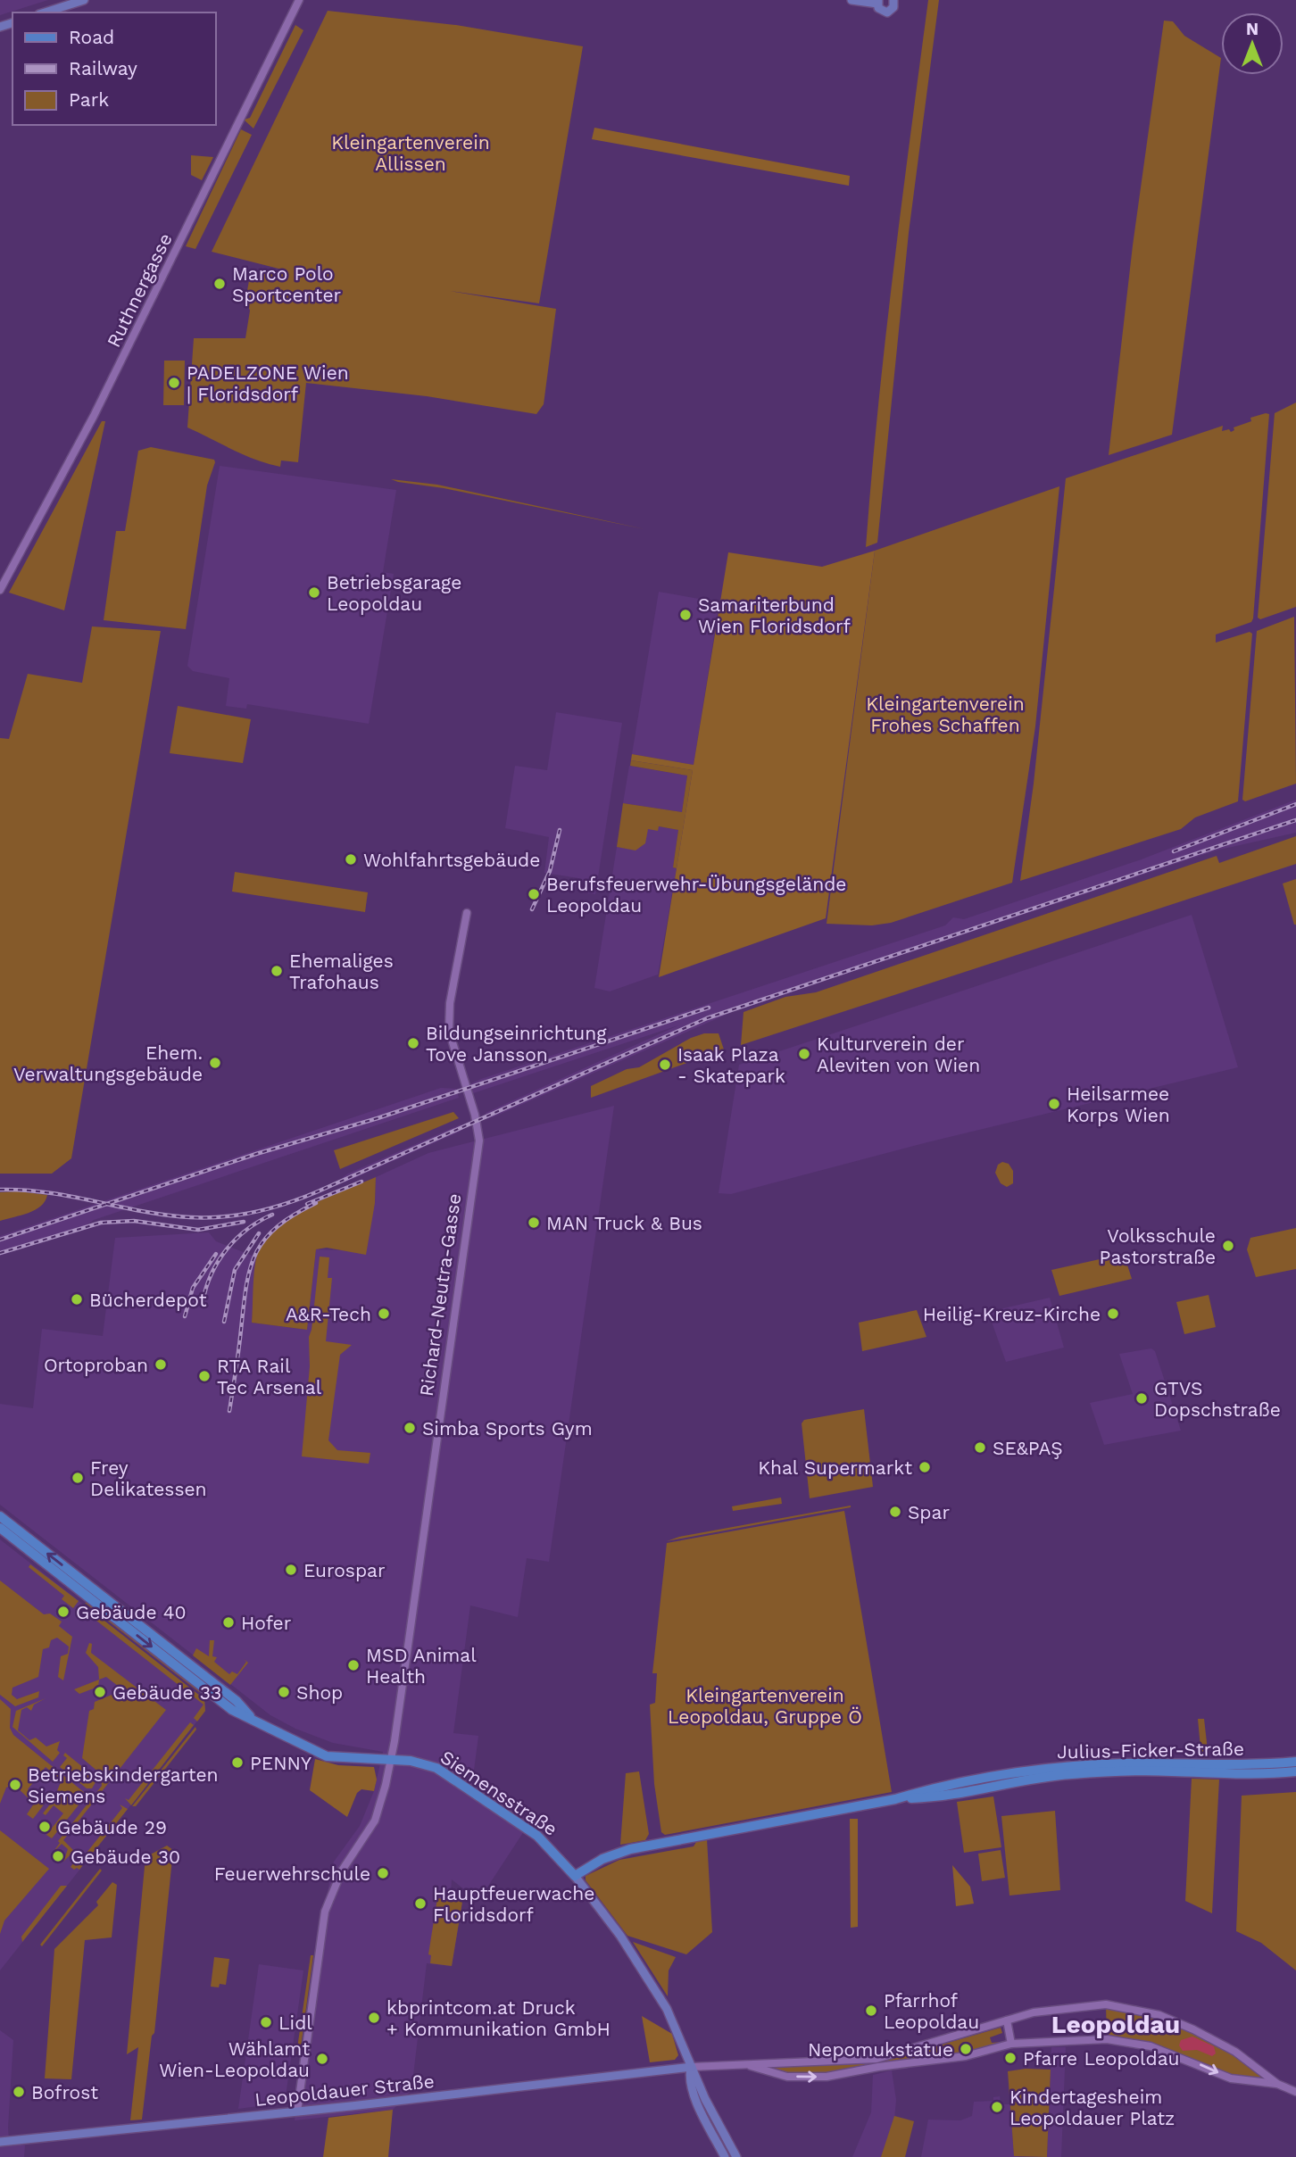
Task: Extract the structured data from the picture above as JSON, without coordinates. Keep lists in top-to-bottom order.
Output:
{
  "streets": {
    "main road": ["Julius-Ficker-Straße", "Siemensstraße", "Leopoldauer Straße"],
    "street": ["Ruthnergasse", "Richard-Neutra-Gasse"]
  },
  "crossings": [
    ["Richard-Neutra-Gasse", "Siemensstraße"],
    ["Richard-Neutra-Gasse", "Leopoldauer Straße"],
    ["Julius-Ficker-Straße", "Siemensstraße"],
    ["Siemensstraße", "Leopoldauer Straße"]
  ],
  "districts": ["Leopoldau"],
  "parks": ["Kleingartenverein Allissen", "Kleingartenverein Frohes Schaffen", "Kleingartenverein Leopoldau, Gruppe Ö"],
  "places": [
    "Marco Polo Sportcenter",
    "PADELZONE Wien | Floridsdorf",
    "Betriebsgarage Leopoldau",
    "Samariterbund Wien Floridsdorf",
    "Wohlfahrtsgebäude",
    "Berufsfeuerwehr-Übungsgelände Leopoldau",
    "Ehemaliges Trafohaus",
    "Bildungseinrichtung Tove Jansson",
    "Kulturverein der Aleviten von Wien",
    "Ehem. Verwaltungsgebäude",
    "Isaak Plaza - Skatepark",
    "Heilsarmee Korps Wien",
    "MAN Truck & Bus",
    "Volksschule Pastorstraße",
    "Bücherdepot",
    "A&R-Tech",
    "Heilig-Kreuz-Kirche",
    "Ortoproban",
    "RTA Rail Tec Arsenal",
    "GTVS Dopschstraße",
    "Simba Sports Gym",
    "SE&PAŞ",
    "Khal Supermarkt",
    "Frey Delikatessen",
    "Spar",
    "Eurospar",
    "Gebäude 40",
    "Hofer",
    "MSD Animal Health",
    "Gebäude 33",
    "Shop",
    "PENNY",
    "Betriebskindergarten Siemens",
    "Gebäude 29",
    "Gebäude 30",
    "Feuerwehrschule",
    "Hauptfeuerwache Floridsdorf",
    "Pfarrhof Leopoldau",
    "kbprintcom.at Druck + Kommunikation GmbH",
    "Lidl",
    "Nepomukstatue",
    "Pfarre Leopoldau",
    "Wählamt Wien-Leopoldau",
    "Bofrost",
    "Kindertagesheim Leopoldauer Platz"
  ],
  "legend": ["Road", "Railway", "Park"],
  "north": "top"
}
